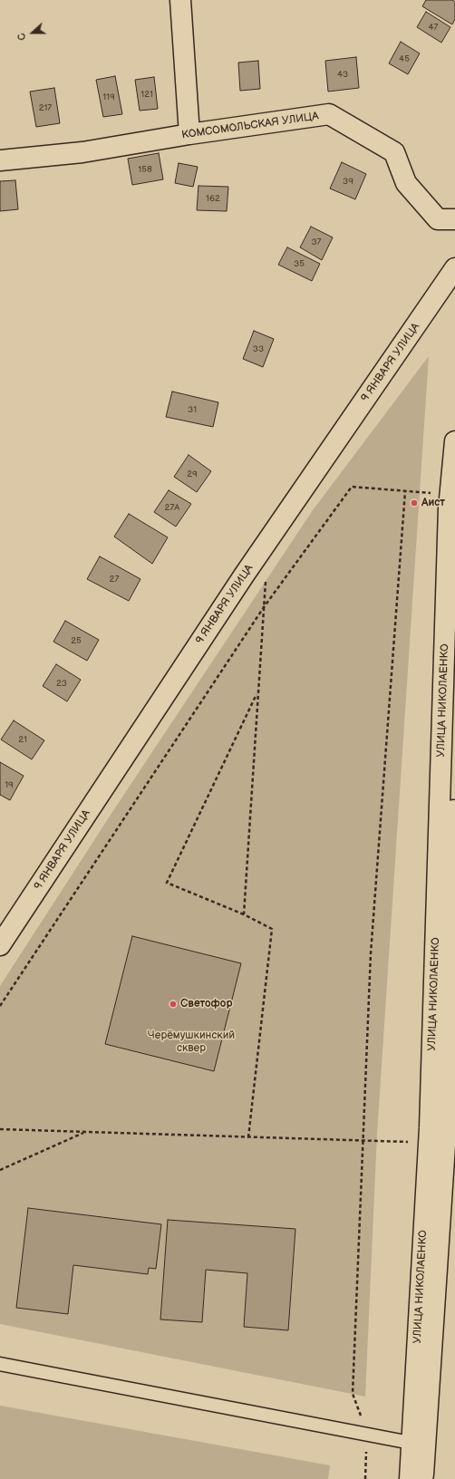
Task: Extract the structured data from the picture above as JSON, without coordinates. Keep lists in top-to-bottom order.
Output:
{
  "streets": {
    "main road": ["КОМСОМОЛЬСКАЯ УЛИЦА", "9 ЯНВАРЯ УЛИЦА", "УЛИЦА НИКОЛАЕНКО"]
  },
  "parks": ["Черёмушкинский сквер"],
  "places": ["Аист", "Светофор"],
  "house_numbers": [
    "47",
    "45",
    "43",
    "121",
    "119",
    "217",
    "158",
    "39",
    "162",
    "37",
    "35",
    "33",
    "31",
    "29",
    "27А",
    "27",
    "25",
    "23",
    "21",
    "19"
  ],
  "north": "left"
}
